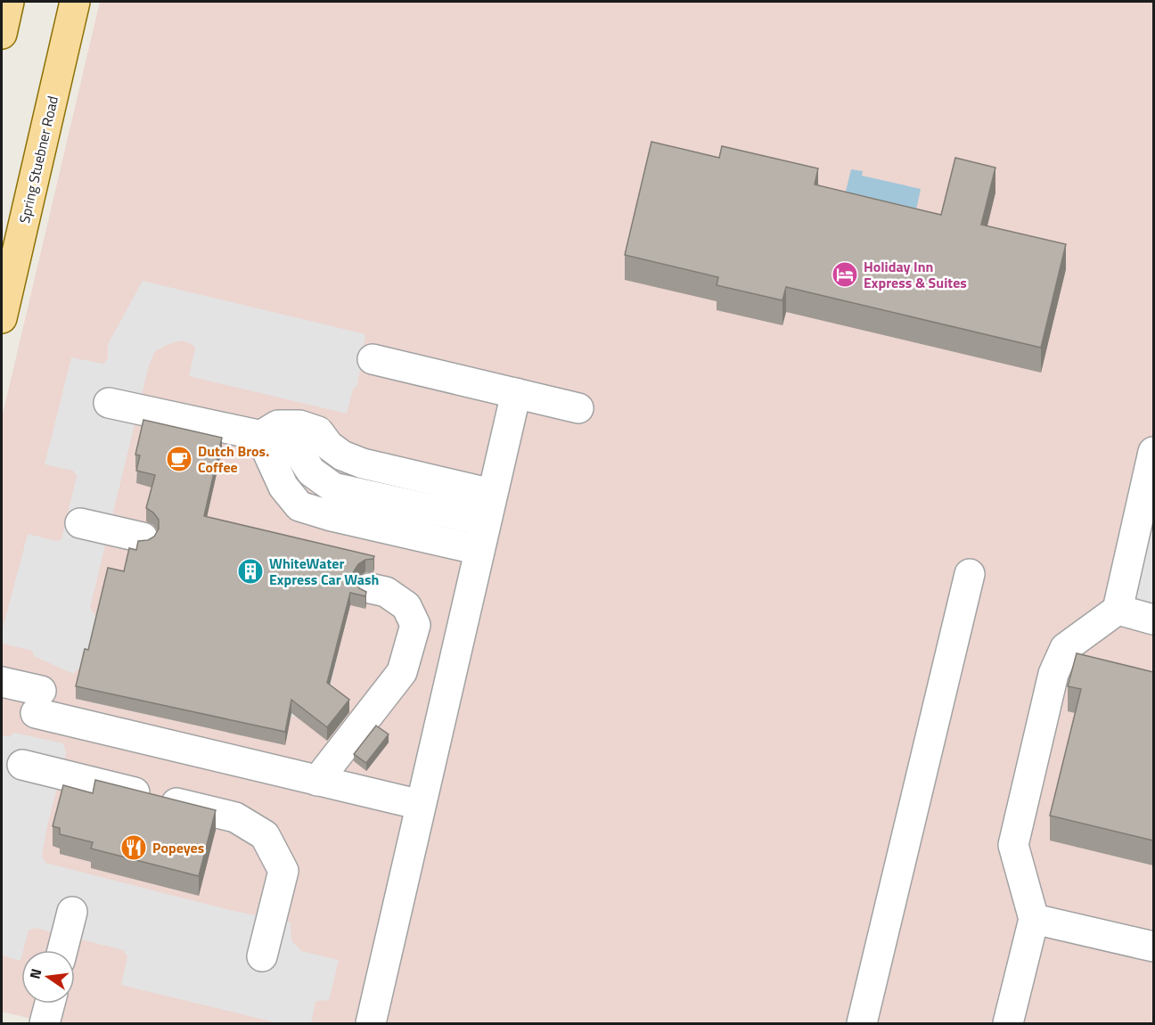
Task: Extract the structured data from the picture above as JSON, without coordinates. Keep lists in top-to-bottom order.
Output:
{
  "streets": {
    "main road": ["Spring Stuebner Road"]
  },
  "places": {
    "hotel": ["Holiday Inn Express & Suites"],
    "cafe": ["Dutch Bros. Coffee"],
    "building": ["WhiteWater Express Car Wash"],
    "restaurant": ["Popeyes"]
  },
  "north": "left"
}
